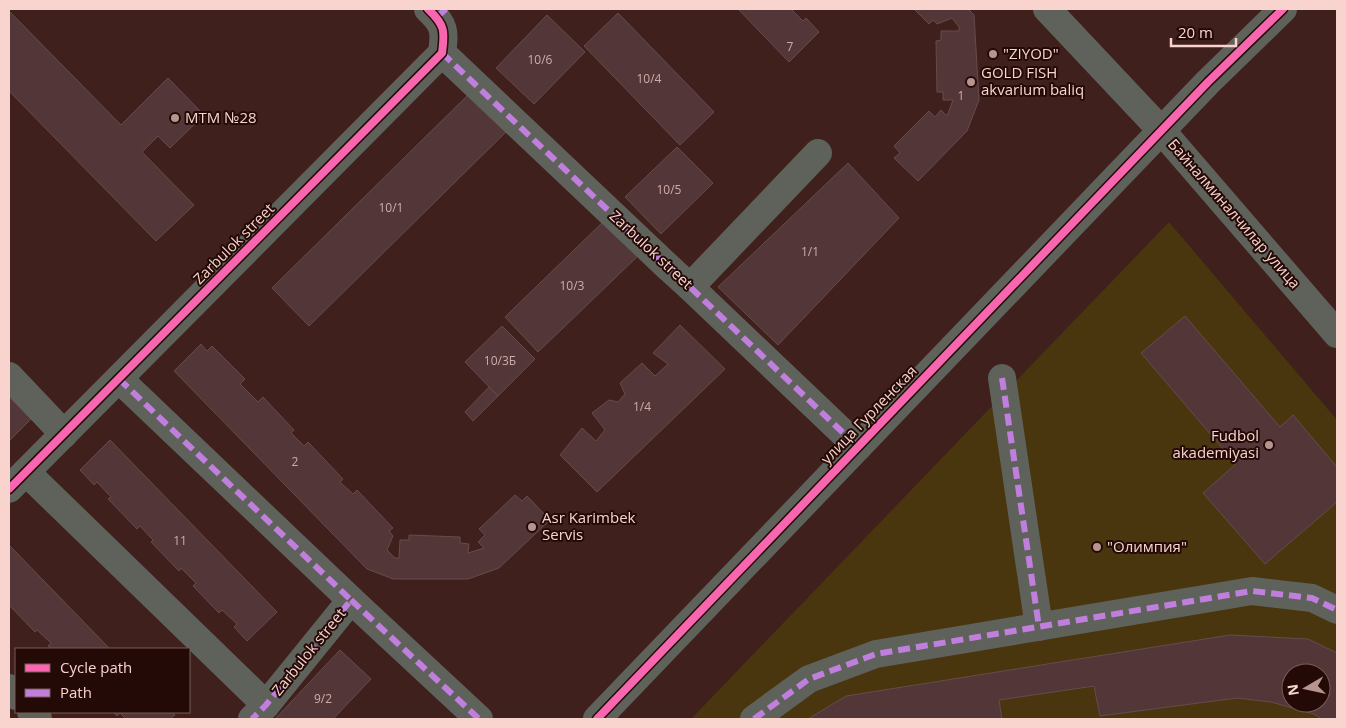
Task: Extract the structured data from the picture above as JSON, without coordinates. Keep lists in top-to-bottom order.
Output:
{
  "streets": {
    "street": ["Байналминалчилар улица", "Zarbulok street", "улица Гурленская"]
  },
  "crossings": [
    ["Байналминалчилар улица", "улица Гурленская"],
    ["Zarbulok street", "улица Гурленская"]
  ],
  "places": [
    "\"ZIYOD\"",
    "GOLD FISH akvarium baliq",
    "MTM №28",
    "Fudbol akademiyasi",
    "Asr Karimbek Servis",
    "\"Олимпия\""
  ],
  "house_numbers": [
    "7",
    "10/6",
    "10/4",
    "1",
    "10/5",
    "10/1",
    "1/1",
    "10/3",
    "10/3Б",
    "1/4",
    "2",
    "11",
    "9/2"
  ],
  "legend": ["Cycle path", "Path"],
  "scale_bar": "20 m",
  "north": "left"
}
